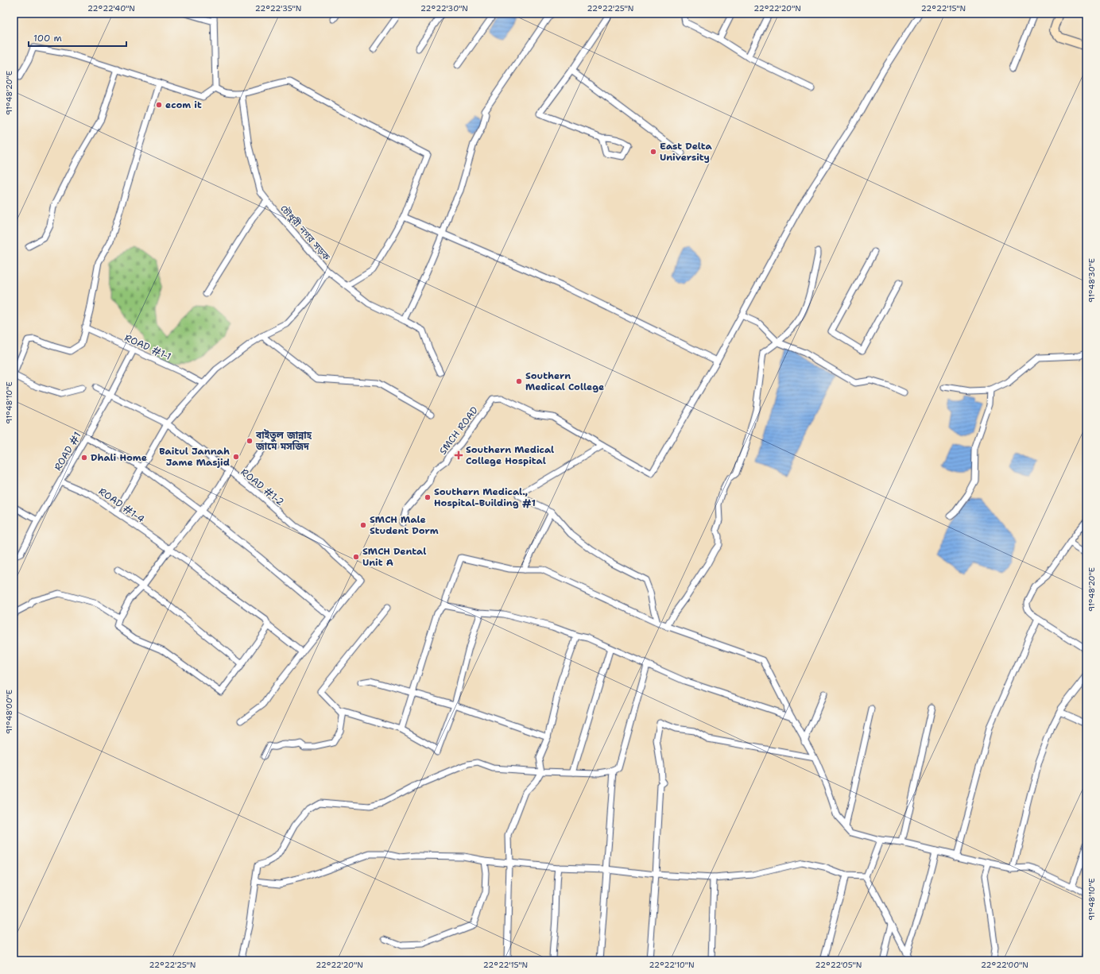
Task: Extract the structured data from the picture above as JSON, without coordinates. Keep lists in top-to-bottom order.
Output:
{
  "streets": {
    "street": [
      "চৌধুরী নগর সড়ক",
      "ROAD #1-1",
      "SMCH ROAD",
      "ROAD #1",
      "ROAD #1-2",
      "ROAD #1-4"
    ]
  },
  "crossings": [
    ["চৌধুরী নগর সড়ক", "ROAD #1-1"],
    ["চৌধুরী নগর সড়ক", "ROAD #1-4"],
    ["ROAD #1-1", "ROAD #1"],
    ["ROAD #1", "ROAD #1-4"],
    ["ROAD #1-2", "ROAD #1-4"]
  ],
  "places": {
    "other": [
      "ecom it",
      "East Delta University",
      "Southern Medical College",
      "বাইতুল জান্নাহ জামে মসজিদ",
      "Baitul Jannah Jame Masjid",
      "Dhali Home",
      "Southern Medical., Hospital-Building #1",
      "SMCH Male Student Dorm",
      "SMCH Dental Unit A"
    ],
    "health": ["Southern Medical College Hospital"]
  },
  "scale_bar": "100 m",
  "coordinates": [
    "22°22'40\"N",
    "22°22'35\"N",
    "22°22'30\"N",
    "22°22'25\"N",
    "22°22'20\"N",
    "22°22'15\"N",
    "91°48'20\"E",
    "91°48'30\"E",
    "91°48'10\"E",
    "91°48'00\"E",
    "22°22'10\"N",
    "22°22'05\"N",
    "22°22'00\"N"
  ]
}
